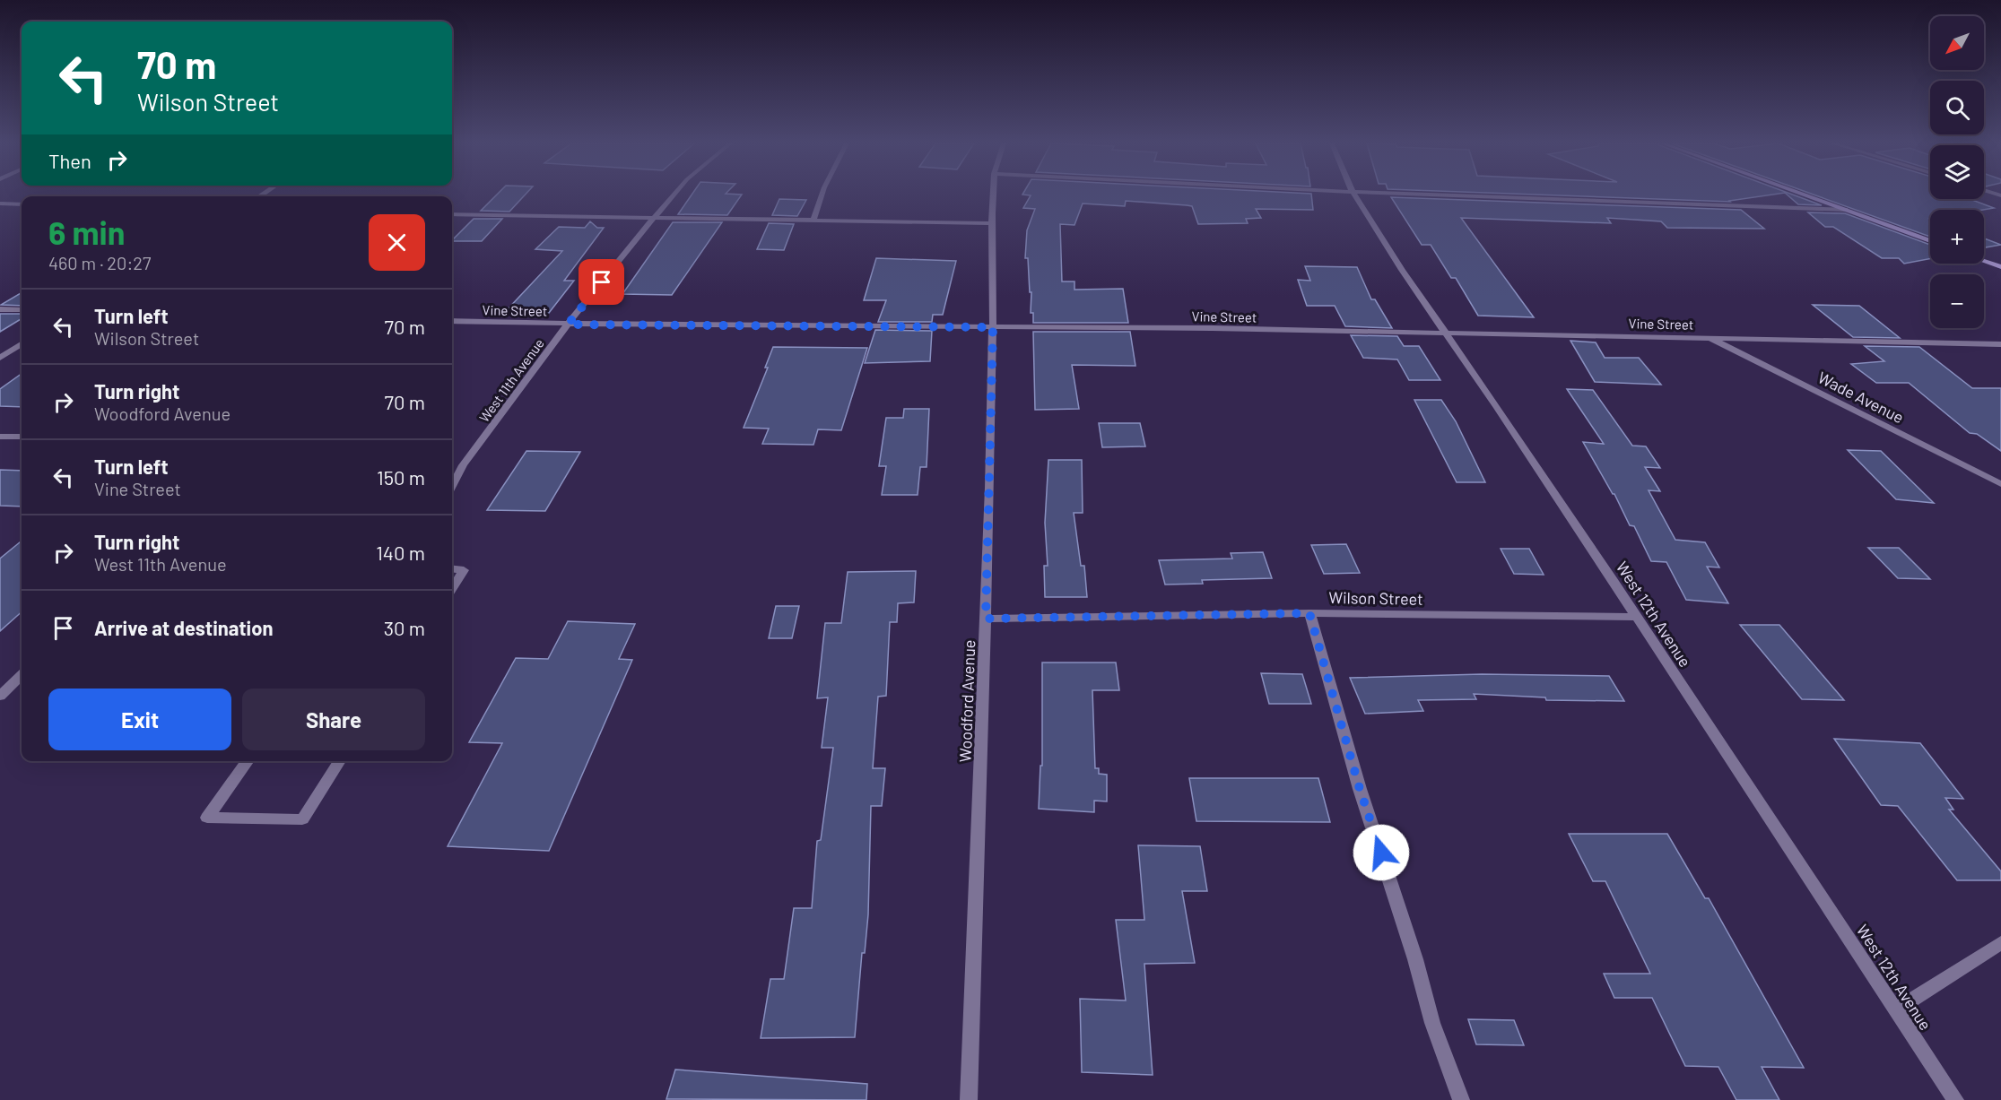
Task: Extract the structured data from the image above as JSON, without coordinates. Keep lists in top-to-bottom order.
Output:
{
  "streets": {
    "street": [
      "Vine Street",
      "West 11th Avenue",
      "Wade Avenue",
      "Wilson Street",
      "West 12th Avenue",
      "Woodford Avenue"
    ]
  },
  "crossings": [
    ["Vine Street", "West 11th Avenue"],
    ["Vine Street", "Wade Avenue"],
    ["Vine Street", "West 12th Avenue"],
    ["Vine Street", "Woodford Avenue"],
    ["Wilson Street", "West 12th Avenue"],
    ["Wilson Street", "Woodford Avenue"]
  ],
  "north": "bottom left",
  "page": {
    "map_buttons": ["+", "−"],
    "turn": ["70 m", "Wilson Street"],
    "then": "Then",
    "heading": ["6 min", "460 m · 20:27"],
    "list": [
      {
        "name": "Turn left",
        "note": "Wilson Street",
        "value": "70 m"
      },
      {
        "name": "Turn right",
        "note": "Woodford Avenue",
        "value": "70 m"
      },
      {
        "name": "Turn left",
        "note": "Vine Street",
        "value": "150 m"
      },
      {
        "name": "Turn right",
        "note": "West 11th Avenue",
        "value": "140 m"
      },
      {
        "name": "Arrive at destination",
        "value": "30 m"
      }
    ],
    "buttons": ["Exit", "Share"]
  }
}
